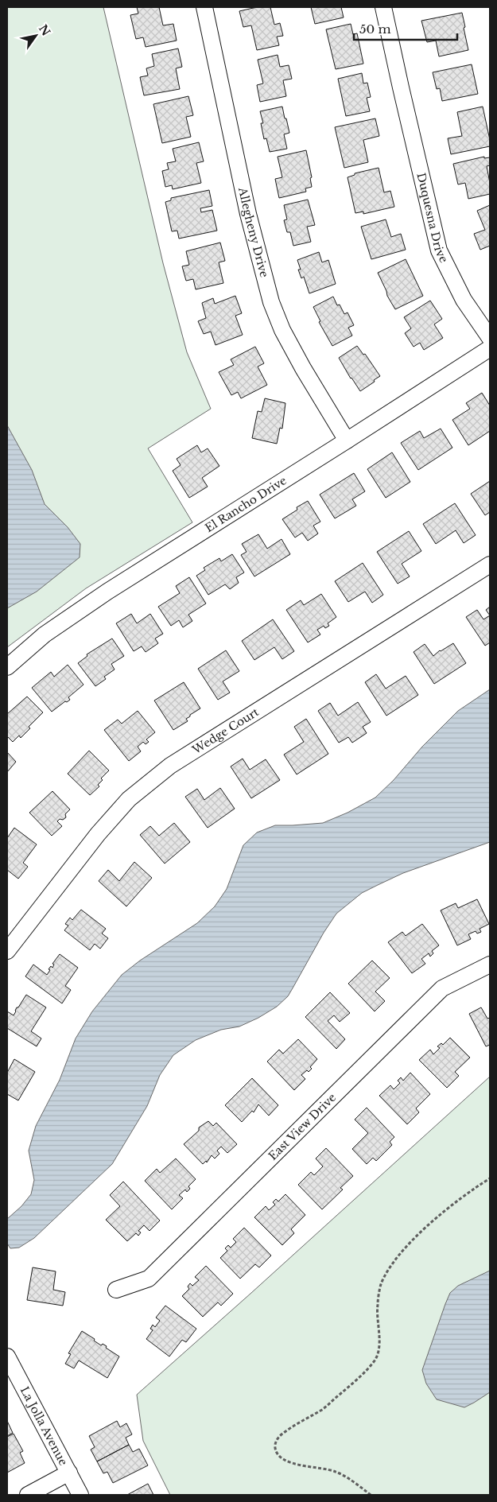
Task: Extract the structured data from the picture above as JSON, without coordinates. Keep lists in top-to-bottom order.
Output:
{
  "streets": {
    "street": [
      "Duquesna Drive",
      "Allegheny Drive",
      "El Rancho Drive",
      "Wedge Court",
      "East View Drive",
      "La Jolla Avenue"
    ]
  },
  "crossings": [
    ["Allegheny Drive", "El Rancho Drive"]
  ],
  "scale_bar": "50 m",
  "north": "top right"
}
